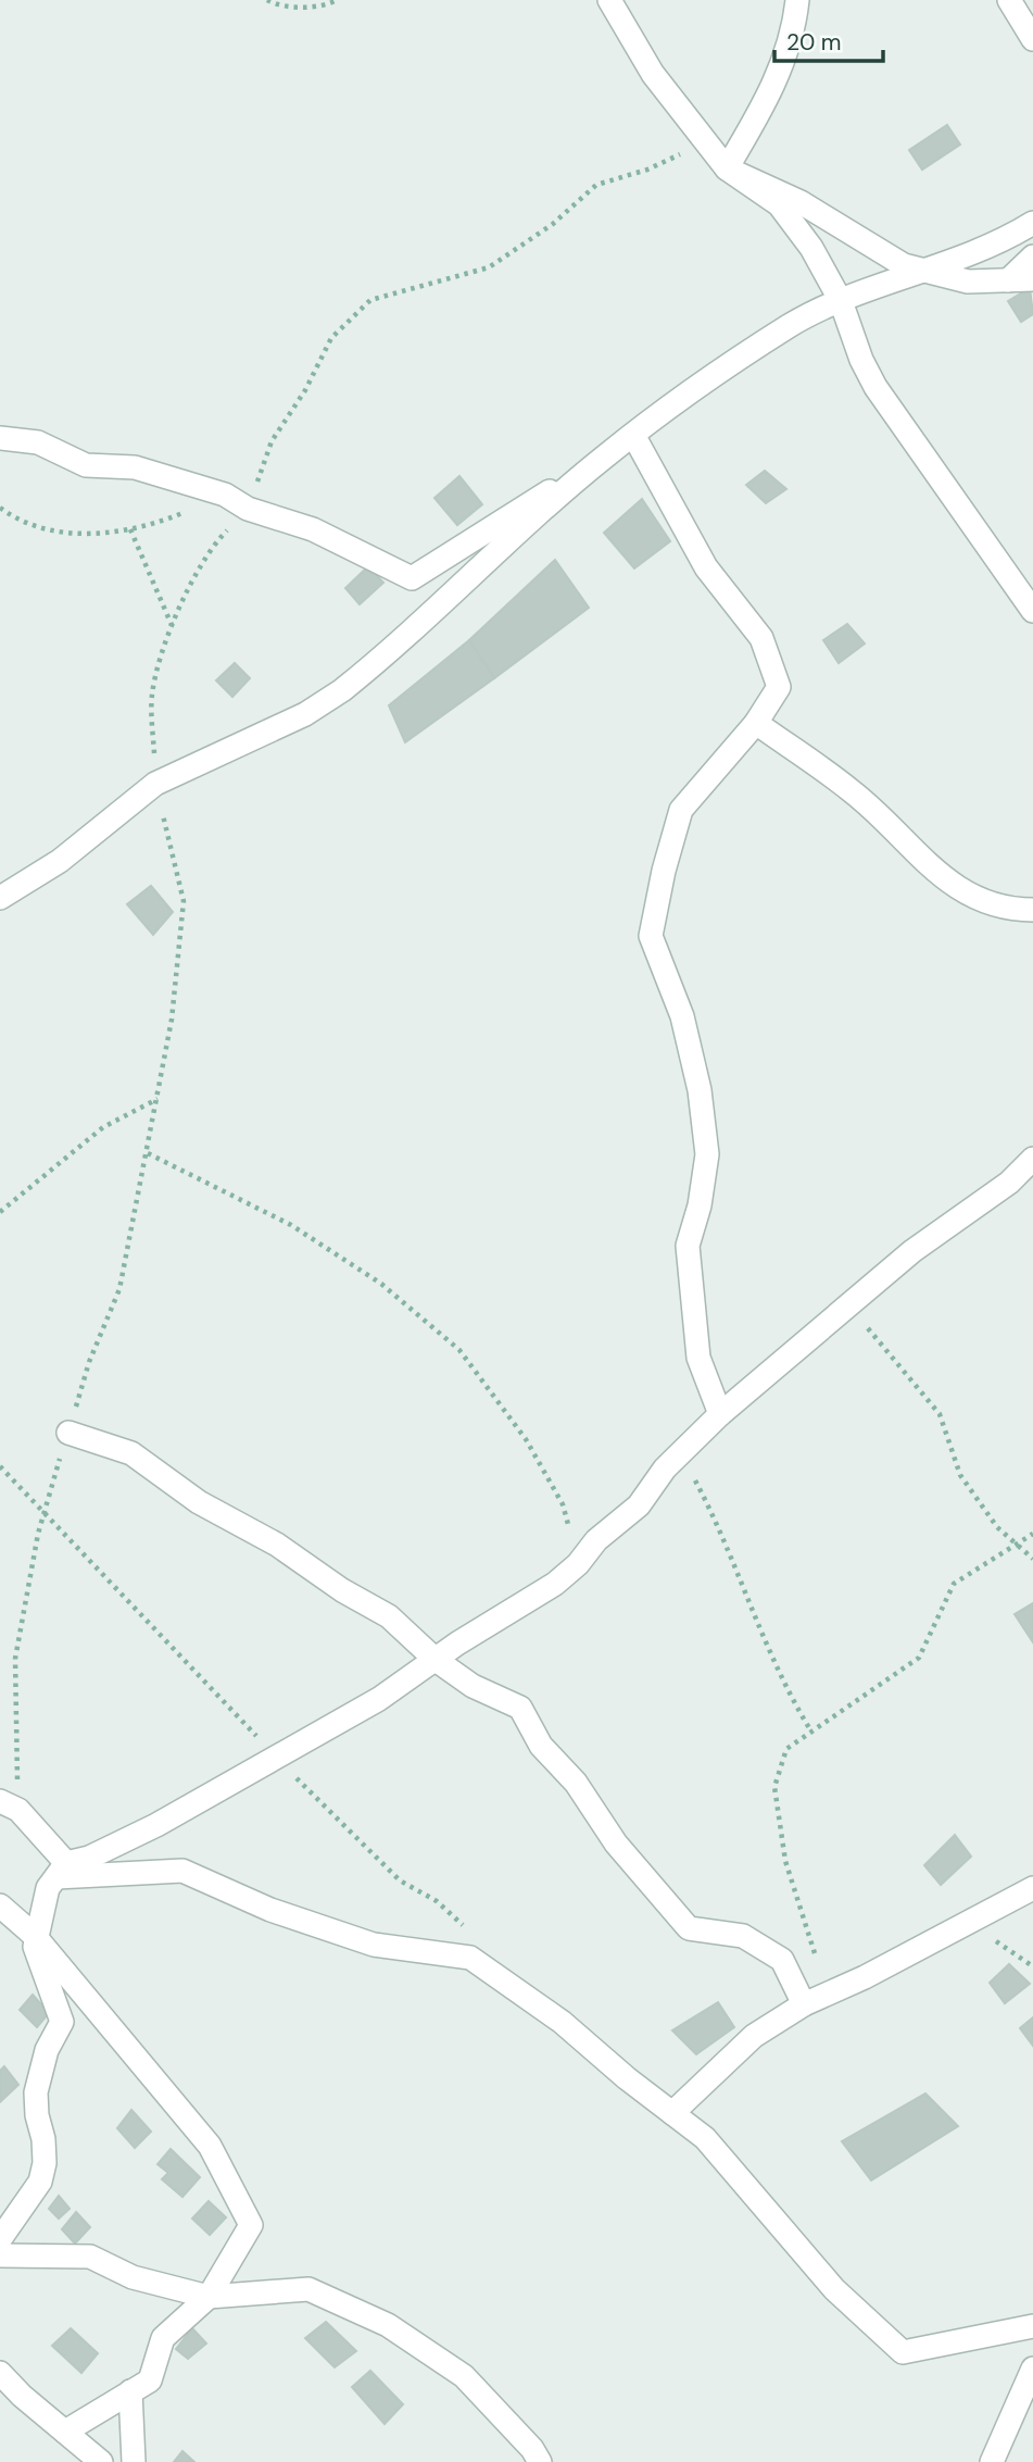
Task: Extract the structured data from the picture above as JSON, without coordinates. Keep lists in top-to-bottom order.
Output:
{
  "scale_bar": "20 m"
}
